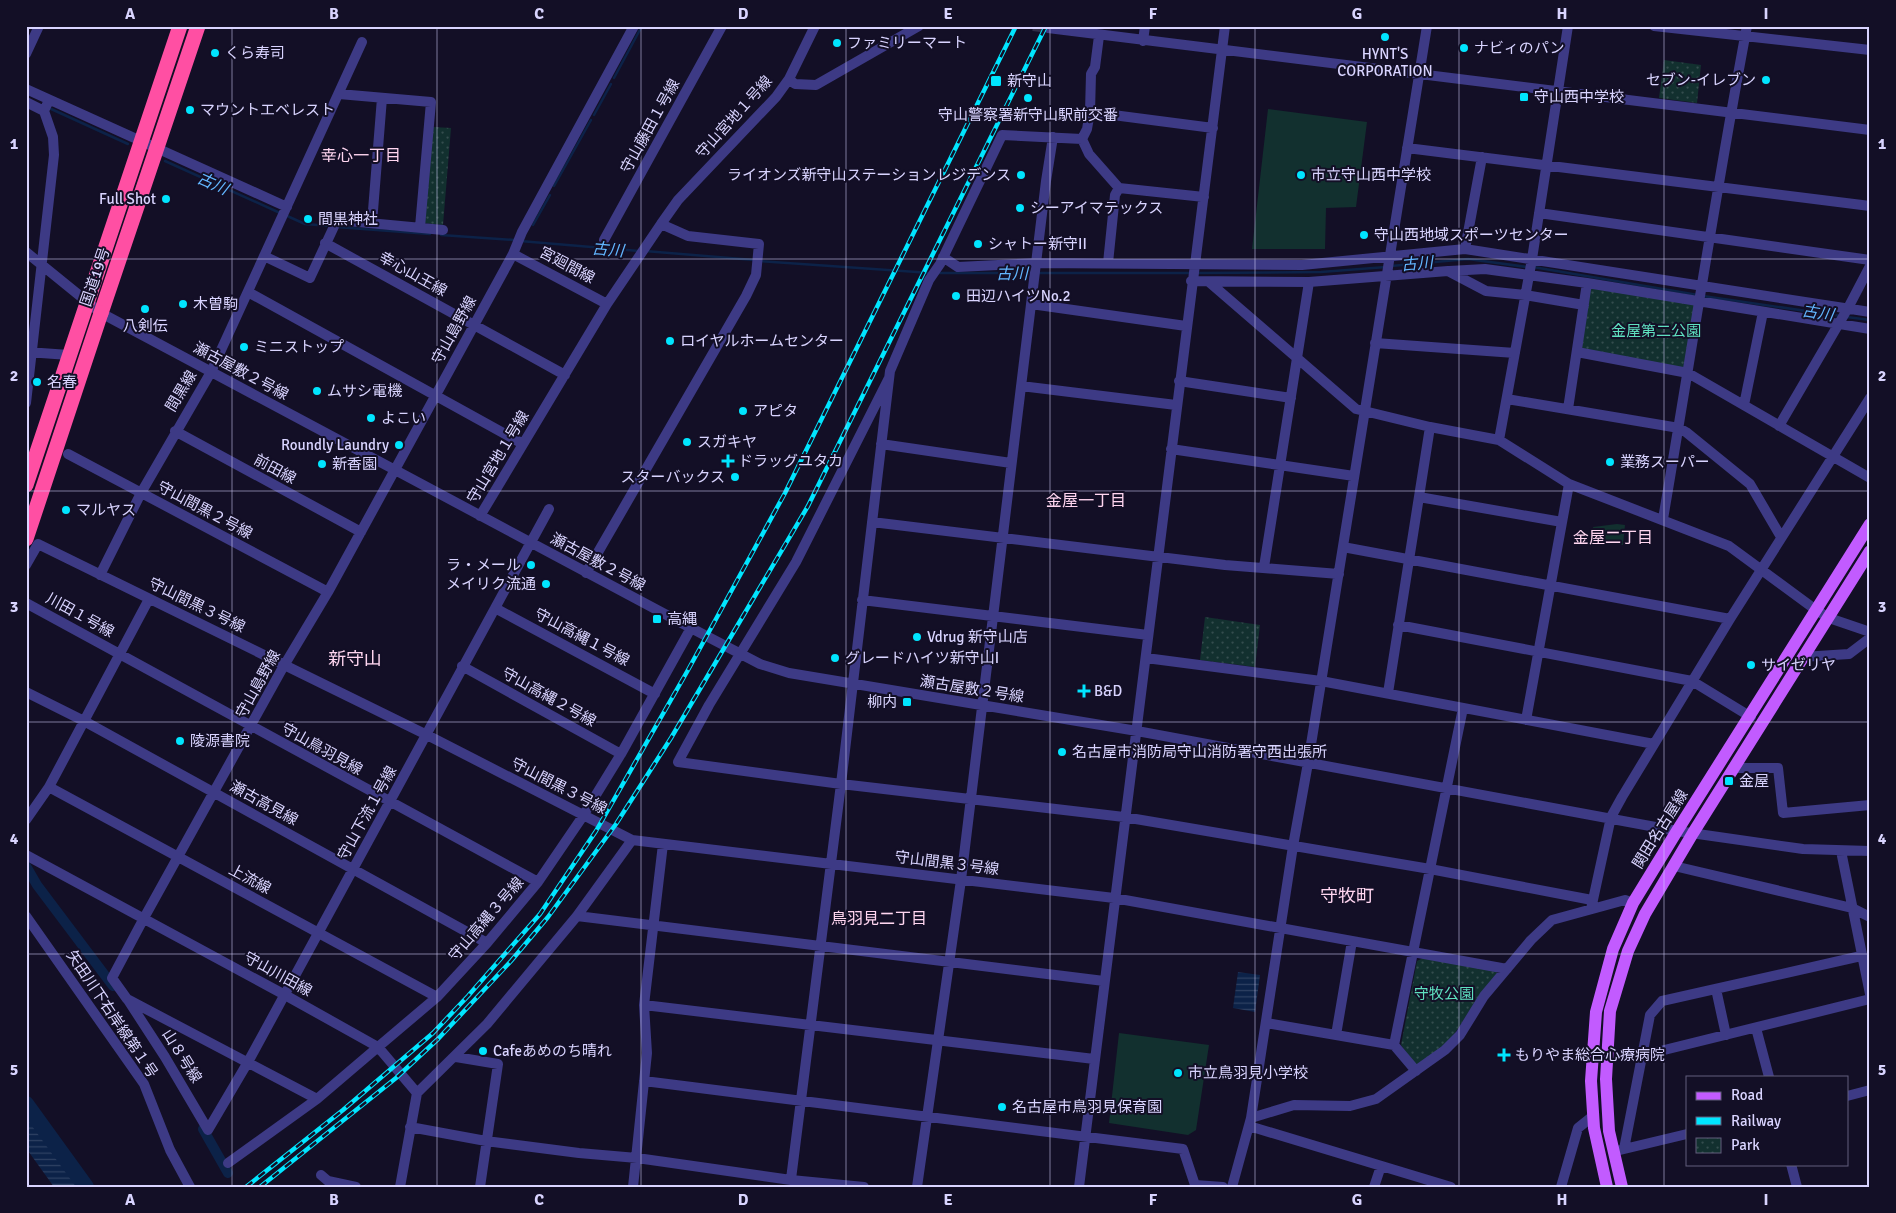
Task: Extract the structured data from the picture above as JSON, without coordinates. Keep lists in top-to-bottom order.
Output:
{
  "streets": {
    "highway": ["国道19号"],
    "main road": ["関田名古屋線"],
    "street": [
      "守山宮地１号線",
      "守山藤田１号線",
      "宮廻間線",
      "幸心山王線",
      "守山島野線",
      "瀬古屋敷２号線",
      "間黒線",
      "前田線",
      "守山間黒２号線",
      "守山間黒３号線",
      "川田１号線",
      "守山高縄１号線",
      "守山高縄２号線",
      "守山鳥羽見線",
      "瀬古高見線",
      "守山下流１号線",
      "上流線",
      "守山高縄３号線",
      "守山川田線",
      "矢田川下右岸線第１号",
      "山８号線"
    ]
  },
  "crossings": [
    ["守山宮地１号線", "宮廻間線"],
    ["守山宮地１号線", "幸心山王線"],
    ["守山宮地１号線", "瀬古屋敷２号線"],
    ["宮廻間線", "守山島野線"],
    ["幸心山王線", "守山島野線"],
    ["国道19号", "瀬古屋敷２号線"],
    ["国道19号", "守山間黒３号線"],
    ["守山島野線", "瀬古屋敷２号線"],
    ["守山島野線", "前田線"],
    ["守山島野線", "守山間黒２号線"],
    ["守山島野線", "守山間黒３号線"],
    ["守山島野線", "守山鳥羽見線"],
    ["守山島野線", "瀬古高見線"],
    ["守山島野線", "守山下流１号線"],
    ["守山島野線", "上流線"],
    ["守山島野線", "守山高縄３号線"],
    ["守山島野線", "守山川田線"],
    ["守山島野線", "山８号線"],
    ["瀬古屋敷２号線", "間黒線"],
    ["瀬古屋敷２号線", "守山下流１号線"],
    ["瀬古屋敷２号線", "関田名古屋線"],
    ["瀬古屋敷２号線", "守山高縄３号線"],
    ["間黒線", "前田線"],
    ["間黒線", "守山間黒２号線"],
    ["間黒線", "守山間黒３号線"],
    ["守山間黒３号線", "守山下流１号線"],
    ["守山間黒３号線", "守山高縄３号線"],
    ["川田１号線", "守山鳥羽見線"],
    ["守山高縄１号線", "守山下流１号線"],
    ["守山高縄１号線", "守山高縄３号線"],
    ["守山高縄２号線", "守山下流１号線"],
    ["守山高縄２号線", "守山高縄３号線"],
    ["守山鳥羽見線", "守山下流１号線"],
    ["守山鳥羽見線", "守山高縄３号線"],
    ["瀬古高見線", "守山下流１号線"],
    ["瀬古高見線", "守山高縄３号線"],
    ["守山下流１号線", "上流線"],
    ["守山下流１号線", "守山川田線"],
    ["守山下流１号線", "山８号線"],
    ["上流線", "守山高縄３号線"],
    ["守山高縄３号線", "守山川田線"]
  ],
  "districts": [
    "幸心一丁目",
    "金屋一丁目",
    "金屋二丁目",
    "新守山",
    "守牧町",
    "鳥羽見二丁目"
  ],
  "water": ["古川"],
  "parks": ["金屋第二公園", "守牧公園"],
  "places": {
    "other": [
      "HYNT'S CORPORATION",
      "ファミリーマート",
      "ナビィのパン",
      "くら寿司",
      "セブン-イレブン",
      "守山警察署新守山駅前交番",
      "マウントエベレスト",
      "ライオンズ新守山ステーションレジデンス",
      "市立守山西中学校",
      "Full Shot",
      "シーアイマテックス",
      "間黒神社",
      "守山西地域スポーツセンター",
      "シャトー新守II",
      "田辺ハイツNo.2",
      "木曽駒",
      "八剣伝",
      "ロイヤルホームセンター",
      "ミニストップ",
      "名春",
      "ムサシ電機",
      "アピタ",
      "よこい",
      "スガキヤ",
      "Roundly Laundry",
      "業務スーパー",
      "新香園",
      "スターバックス",
      "マルヤス",
      "ラ・メール",
      "メイリク流通",
      "Vdrug 新守山店",
      "グレードハイツ新守山I",
      "サイゼリヤ",
      "陵源書院",
      "名古屋市消防局守山消防署守西出張所",
      "Cafeあめのち晴れ",
      "市立鳥羽見小学校",
      "名古屋市鳥羽見保育園"
    ],
    "transit": [
      "新守山",
      "守山西中学校",
      "高縄",
      "柳内",
      "金屋"
    ],
    "health": ["ドラッグユタカ", "B&D", "もりやま総合心療病院"]
  },
  "legend": ["Road", "Railway", "Park"],
  "grid": {
    "columns": [
      "A",
      "B",
      "C",
      "D",
      "E",
      "F",
      "G",
      "H",
      "I"
    ],
    "rows": [
      "1",
      "2",
      "3",
      "4",
      "5"
    ]
  }
}
